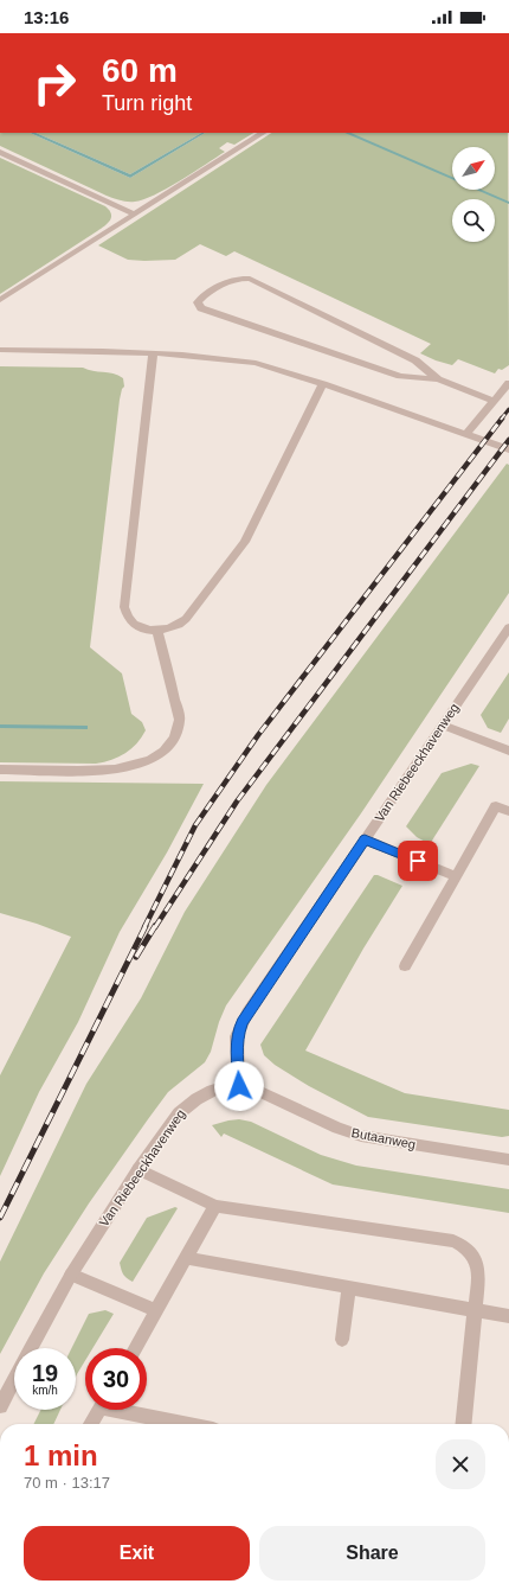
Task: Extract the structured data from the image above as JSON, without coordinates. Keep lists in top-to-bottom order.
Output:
{
  "streets": {
    "street": ["Van Riebeeckhavenweg", "Butaanweg"]
  },
  "crossings": [
    ["Van Riebeeckhavenweg", "Butaanweg"]
  ],
  "north": "top right",
  "page": {
    "status": "13:16",
    "turn": ["60 m", "Turn right"],
    "speed": "19 km/h",
    "limit": "30",
    "heading": ["1 min", "70 m · 13:17"],
    "buttons": ["Exit", "Share"]
  }
}
